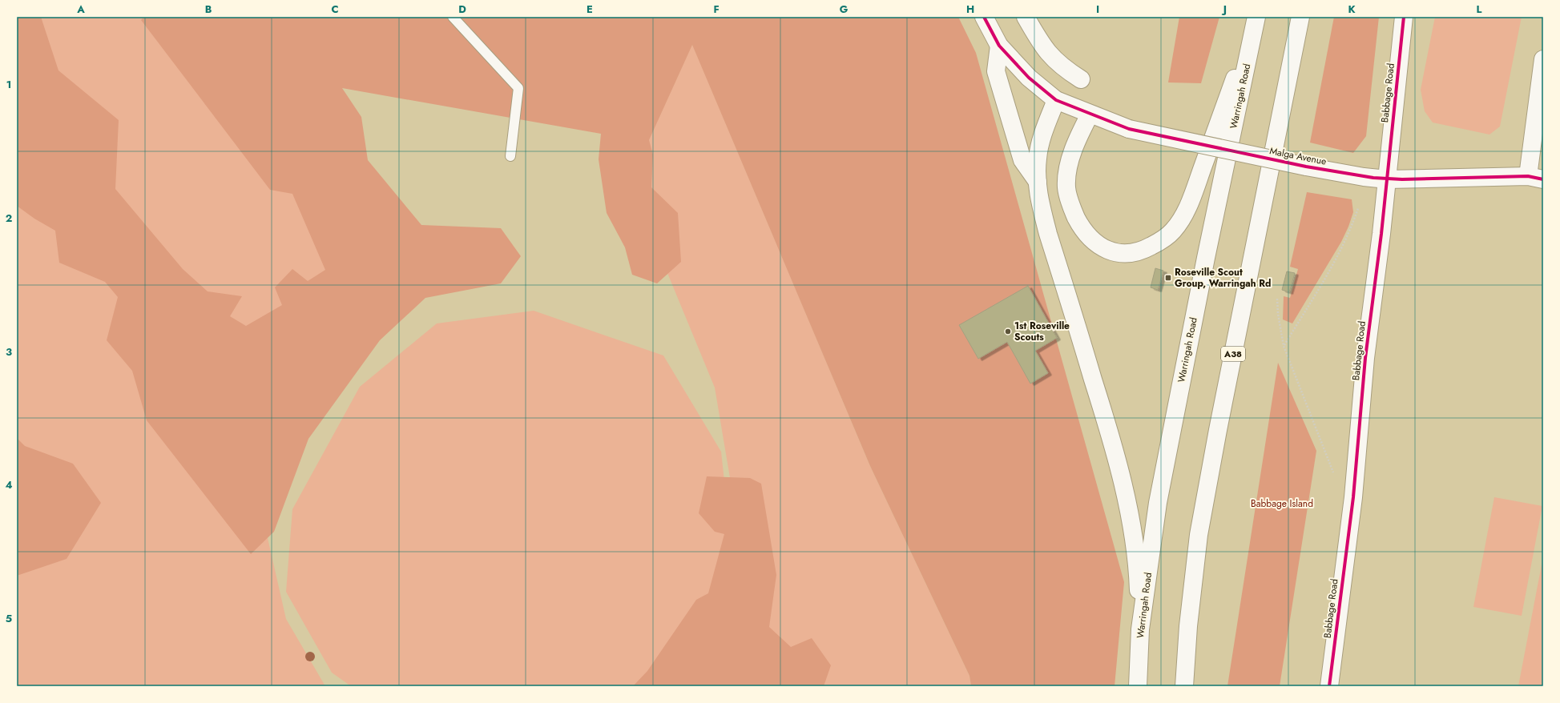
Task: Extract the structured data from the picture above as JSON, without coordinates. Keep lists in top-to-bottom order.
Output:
{
  "streets": {
    "main road": [
      "Babbage Road",
      "Warringah Road",
      "Malga Avenue",
      "A38"
    ]
  },
  "crossings": [
    ["Babbage Road", "Malga Avenue"]
  ],
  "parks": ["Babbage Island"],
  "places": {
    "transit": ["Roseville Scout Group, Warringah Rd"],
    "other": ["1st Roseville Scouts"]
  },
  "grid": {
    "columns": [
      "A",
      "B",
      "C",
      "D",
      "E",
      "F",
      "G",
      "H",
      "I",
      "J",
      "K",
      "L"
    ],
    "rows": [
      "1",
      "2",
      "3",
      "4",
      "5"
    ]
  }
}
